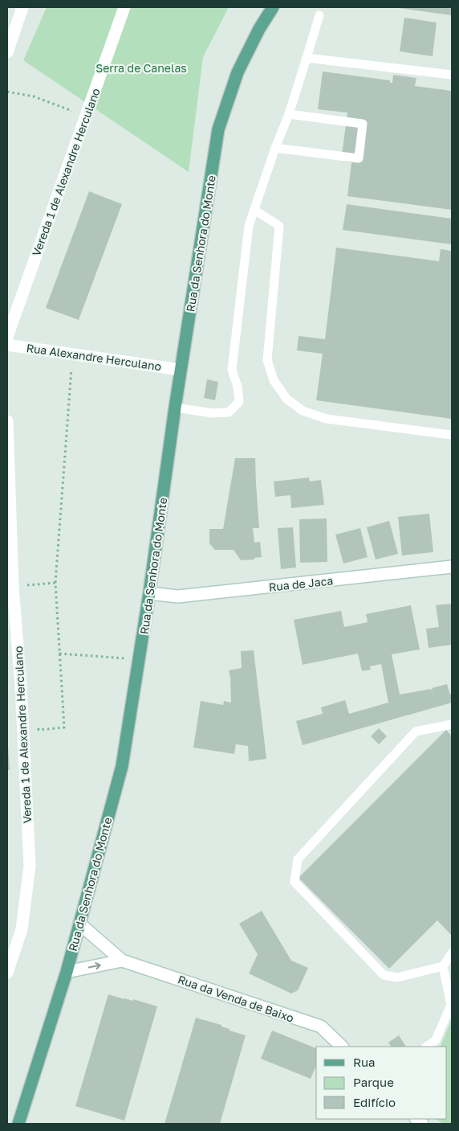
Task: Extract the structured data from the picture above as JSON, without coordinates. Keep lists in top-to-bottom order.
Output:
{
  "streets": {
    "main road": ["Rua da Senhora do Monte"],
    "street": [
      "Vereda 1 de Alexandre Herculano",
      "Rua Alexandre Herculano",
      "Rua de Jaca",
      "Rua da Venda de Baixo"
    ]
  },
  "crossings": [
    ["Rua da Senhora do Monte", "Rua Alexandre Herculano"],
    ["Rua da Senhora do Monte", "Rua de Jaca"]
  ],
  "parks": ["Serra de Canelas"],
  "legend": ["Rua", "Parque", "Edifício"]
}
